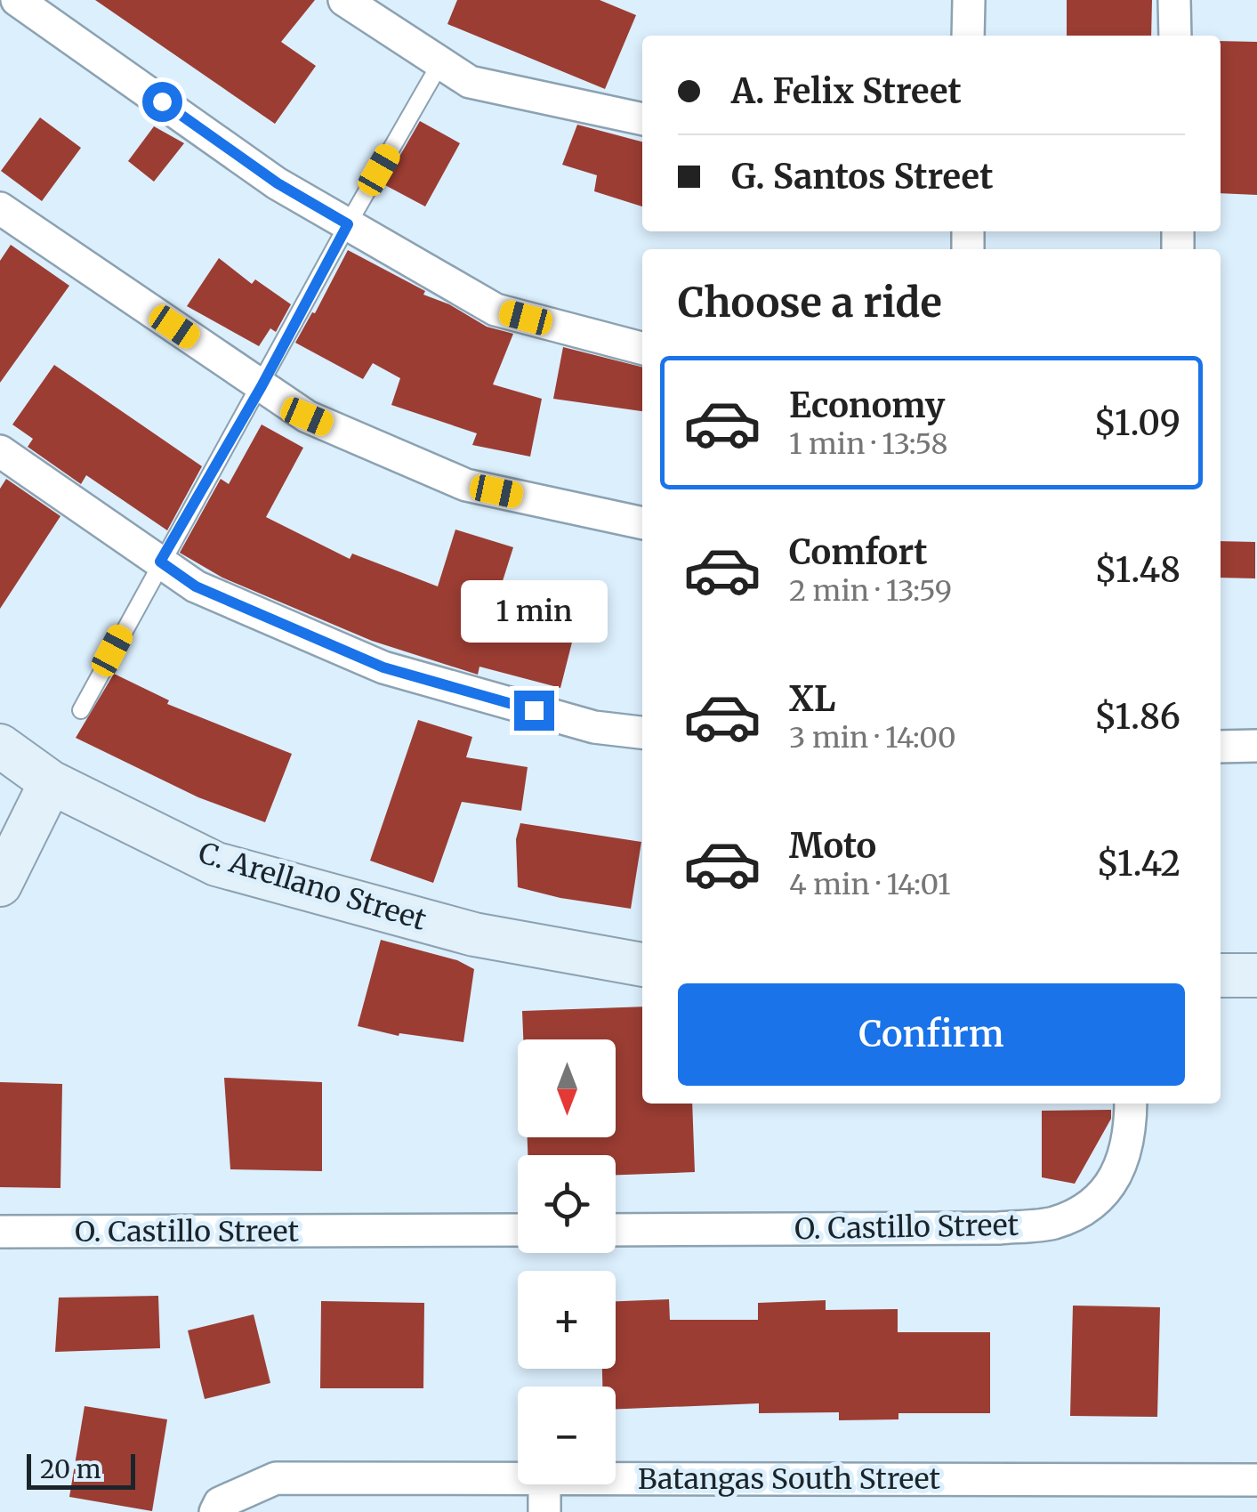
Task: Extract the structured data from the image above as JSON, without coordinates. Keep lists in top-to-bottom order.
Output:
{
  "streets": {
    "street": ["C. Arellano Street", "O. Castillo Street", "Batangas South Street"]
  },
  "scale_bar": "20 m",
  "north": "bottom",
  "page": {
    "banner": ["A. Felix Street", "G. Santos Street"],
    "heading": "Choose a ride",
    "list": [
      {
        "name": "Economy",
        "note": "1 min · 13:58",
        "value": "$1.09"
      },
      {
        "name": "Comfort",
        "note": "2 min · 13:59",
        "value": "$1.48"
      },
      {
        "name": "XL",
        "note": "3 min · 14:00",
        "value": "$1.86"
      },
      {
        "name": "Moto",
        "note": "4 min · 14:01",
        "value": "$1.42"
      }
    ],
    "bubble": "1 min",
    "buttons": "Confirm",
    "map_buttons": ["+", "−"],
    "scale": "20 m"
  }
}
